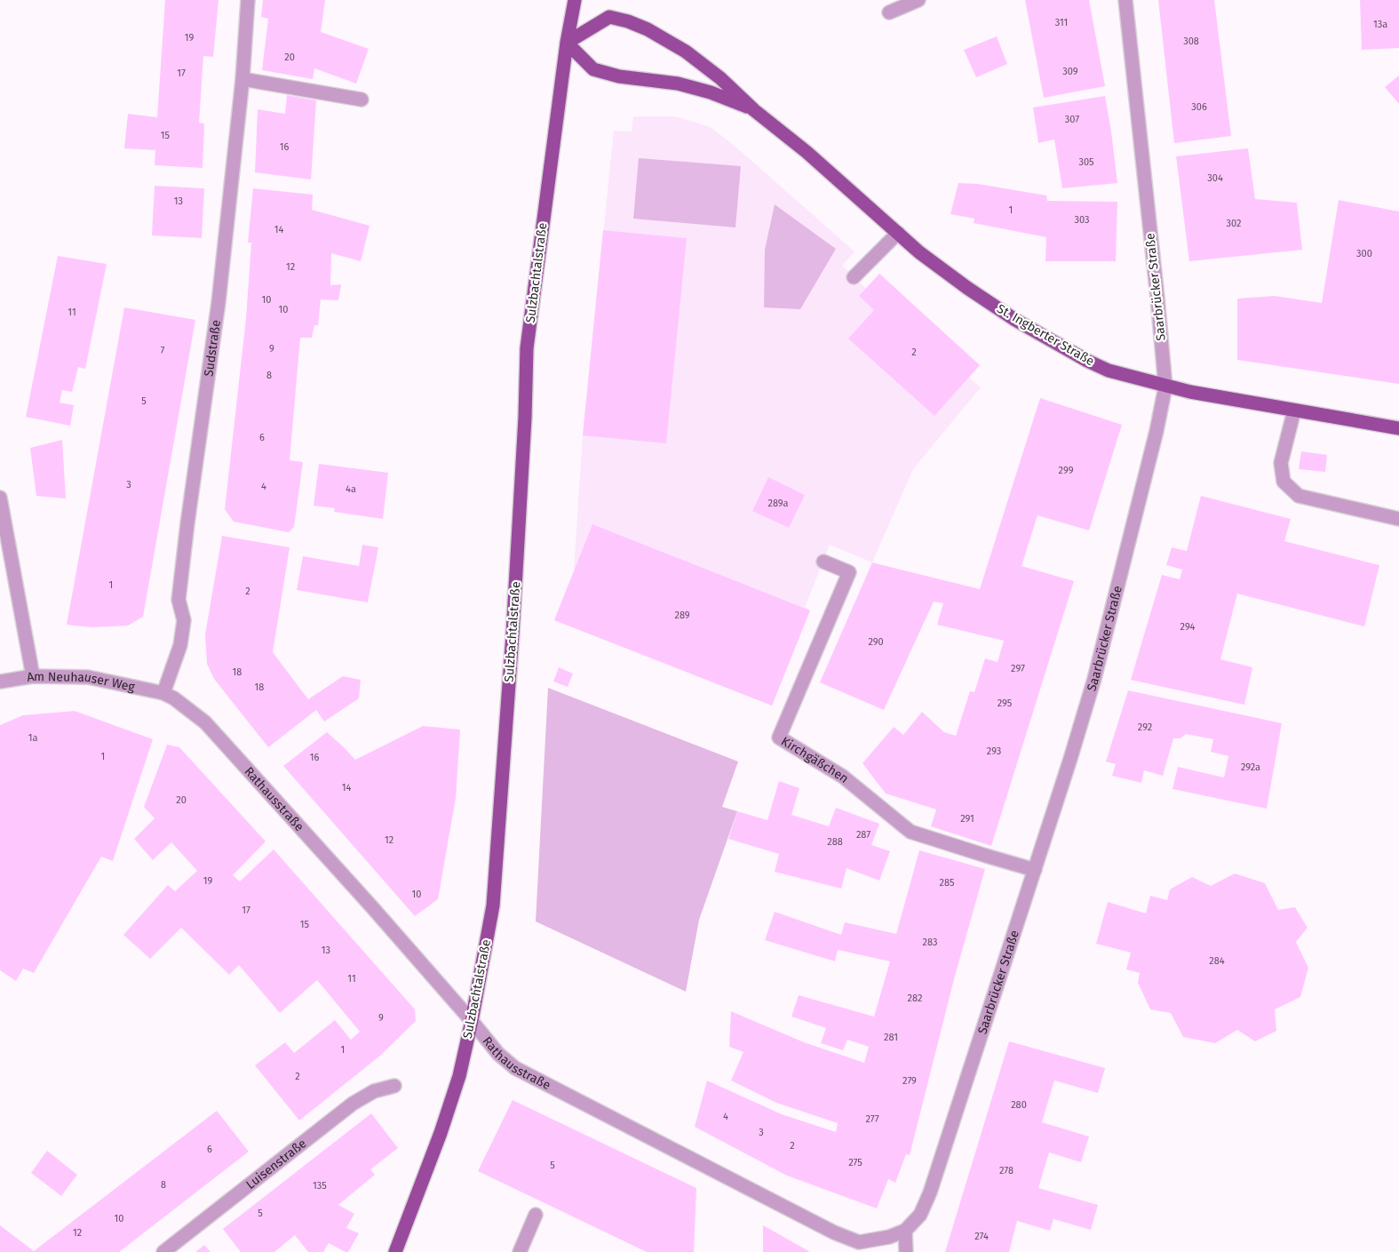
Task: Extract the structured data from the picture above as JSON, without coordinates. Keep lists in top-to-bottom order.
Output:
{
  "streets": {
    "main road": ["Sulzbachtalstraße", "St. Ingberter Straße"],
    "street": [
      "Saarbrücker Straße",
      "Sudstraße",
      "Am Neuhauser Weg",
      "Kirchgäßchen",
      "Rathausstraße",
      "Luisenstraße"
    ]
  },
  "crossings": [
    ["Sulzbachtalstraße", "St. Ingberter Straße"],
    ["Sulzbachtalstraße", "Rathausstraße"],
    ["Saarbrücker Straße", "St. Ingberter Straße"],
    ["Saarbrücker Straße", "Kirchgäßchen"],
    ["Saarbrücker Straße", "Rathausstraße"],
    ["Sudstraße", "Am Neuhauser Weg"],
    ["Sudstraße", "Rathausstraße"],
    ["Am Neuhauser Weg", "Rathausstraße"]
  ],
  "house_numbers": [
    "311",
    "13a",
    "19",
    "308",
    "20",
    "309",
    "17",
    "306",
    "307",
    "15",
    "16",
    "305",
    "304",
    "13",
    "1",
    "303",
    "302",
    "14",
    "300",
    "12",
    "10",
    "10",
    "11",
    "9",
    "7",
    "2",
    "8",
    "5",
    "6",
    "299",
    "3",
    "4",
    "4a",
    "289a",
    "1",
    "2",
    "289",
    "294",
    "290",
    "297",
    "18",
    "18",
    "295",
    "292",
    "1a",
    "293",
    "1",
    "16",
    "292a",
    "14",
    "20",
    "291",
    "287",
    "12",
    "288",
    "19",
    "285",
    "10",
    "17",
    "15",
    "283",
    "13",
    "284",
    "11",
    "282",
    "9",
    "281",
    "1",
    "2",
    "279",
    "280",
    "4",
    "277",
    "3",
    "2",
    "6",
    "275",
    "5",
    "278",
    "8",
    "135",
    "5",
    "10",
    "12",
    "274"
  ]
}
